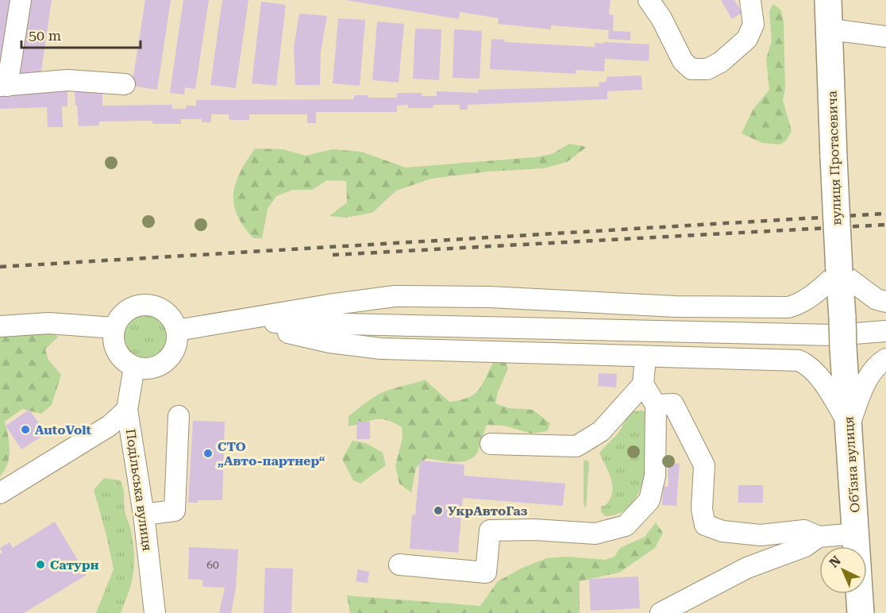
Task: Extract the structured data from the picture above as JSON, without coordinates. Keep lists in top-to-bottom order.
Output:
{
  "streets": {
    "highway": ["вулиця Протасевича", "Обʼїзна вулиця"],
    "street": ["Подільська вулиця"]
  },
  "crossings": [
    ["вулиця Протасевича", "Обʼїзна вулиця"]
  ],
  "places": [
    "AutoVolt",
    "СТО „Авто-партнер“",
    "УкрАвтоГаз",
    "Сатурн"
  ],
  "house_numbers": ["60"],
  "scale_bar": "50 m",
  "north": "top left"
}
